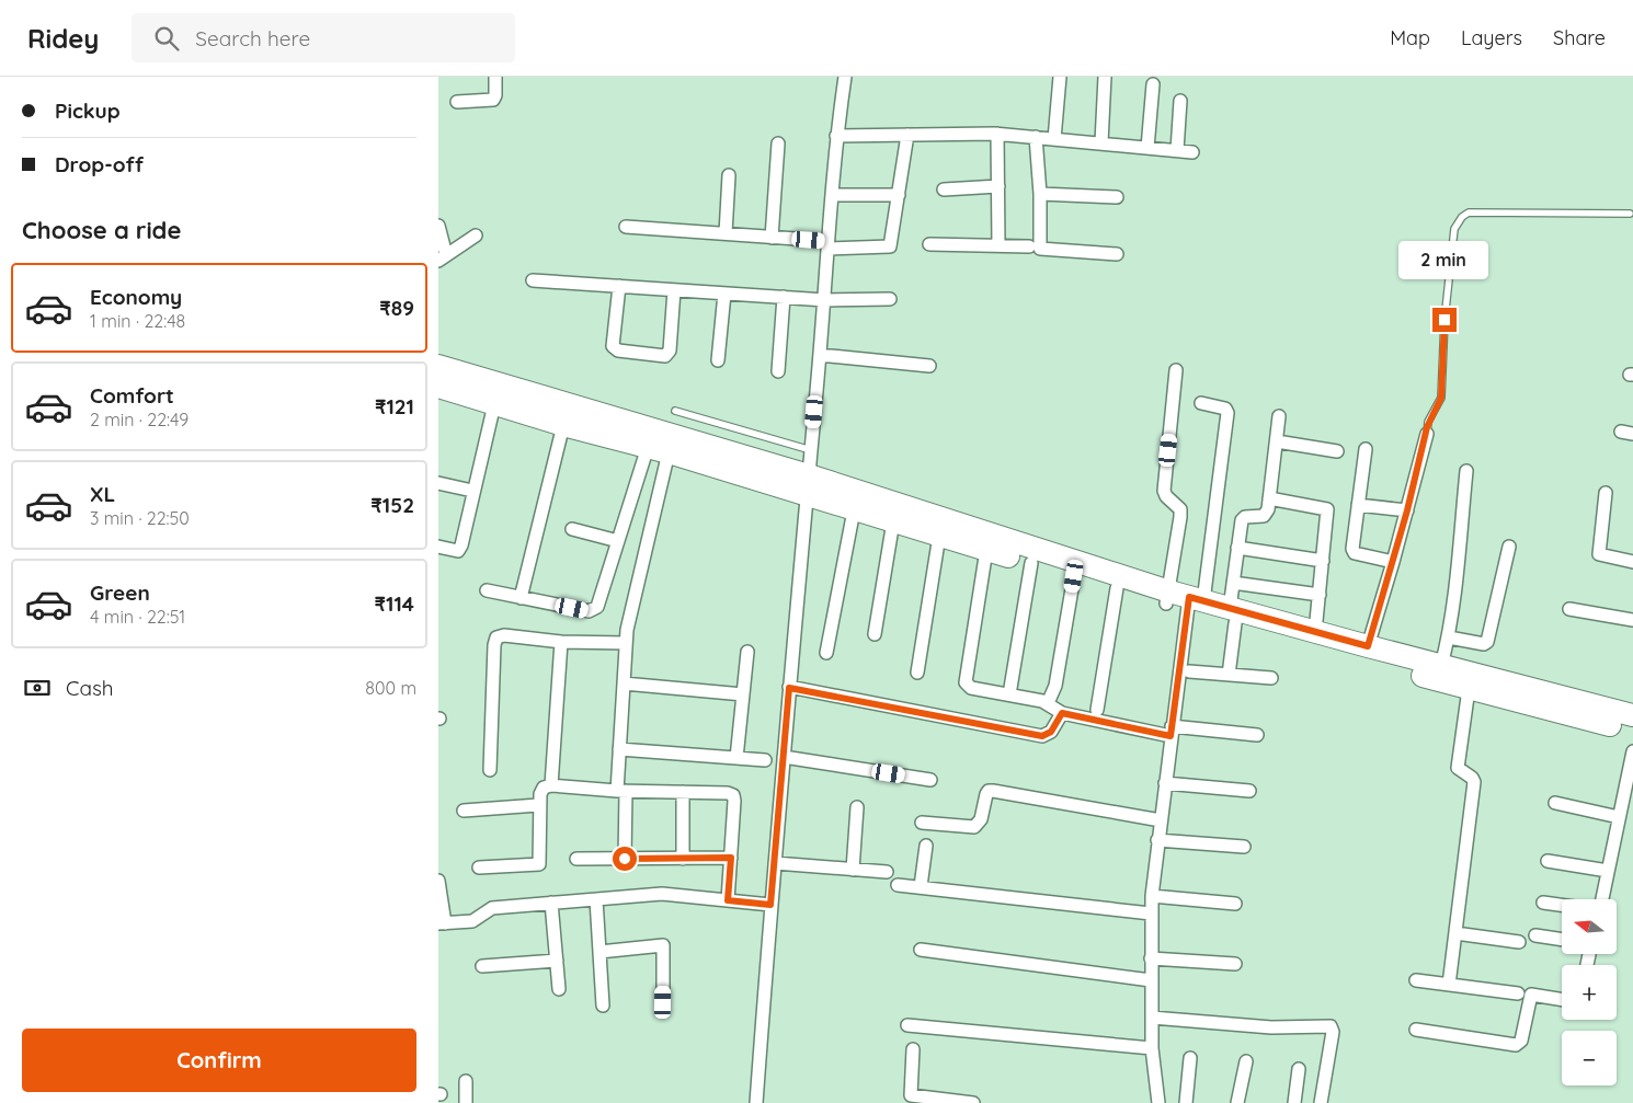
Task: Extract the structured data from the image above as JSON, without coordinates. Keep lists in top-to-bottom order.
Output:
{
  "north": "left",
  "page": {
    "header": "Ridey",
    "search": "Search here",
    "nav": ["Map", "Layers", "Share"],
    "banner": ["Pickup", "Drop-off"],
    "heading": "Choose a ride",
    "bubble": "2 min",
    "list": [
      {
        "name": "Economy",
        "note": "1 min · 22:48",
        "value": "₹89"
      },
      {
        "name": "Comfort",
        "note": "2 min · 22:49",
        "value": "₹121"
      },
      {
        "name": "XL",
        "note": "3 min · 22:50",
        "value": "₹152"
      },
      {
        "name": "Green",
        "note": "4 min · 22:51",
        "value": "₹114"
      }
    ],
    "pay": ["Cash", "800 m"],
    "map_buttons": ["+", "−"],
    "buttons": "Confirm"
  }
}
